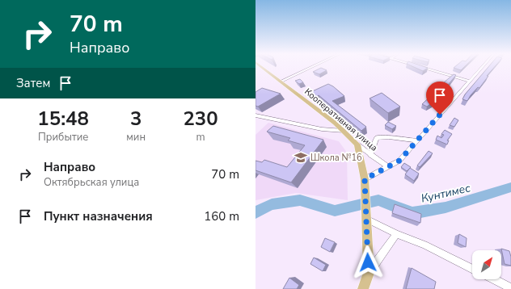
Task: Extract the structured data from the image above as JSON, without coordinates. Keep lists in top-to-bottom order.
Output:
{
  "streets": {
    "main road": ["Кооперативная улица"]
  },
  "water": ["Кунтимес"],
  "places": {
    "school or university": ["Школа №16"]
  },
  "north": "top right",
  "page": {
    "turn": ["70 m", "Направо"],
    "then": "Затем",
    "eta": [
      "15:48",
      "Прибытие",
      "3",
      "мин",
      "230",
      "m"
    ],
    "list": [
      {
        "name": "Направо",
        "note": "Октябрьская улица",
        "value": "70 m"
      },
      {
        "name": "Пункт назначения",
        "value": "160 m"
      }
    ]
  }
}
